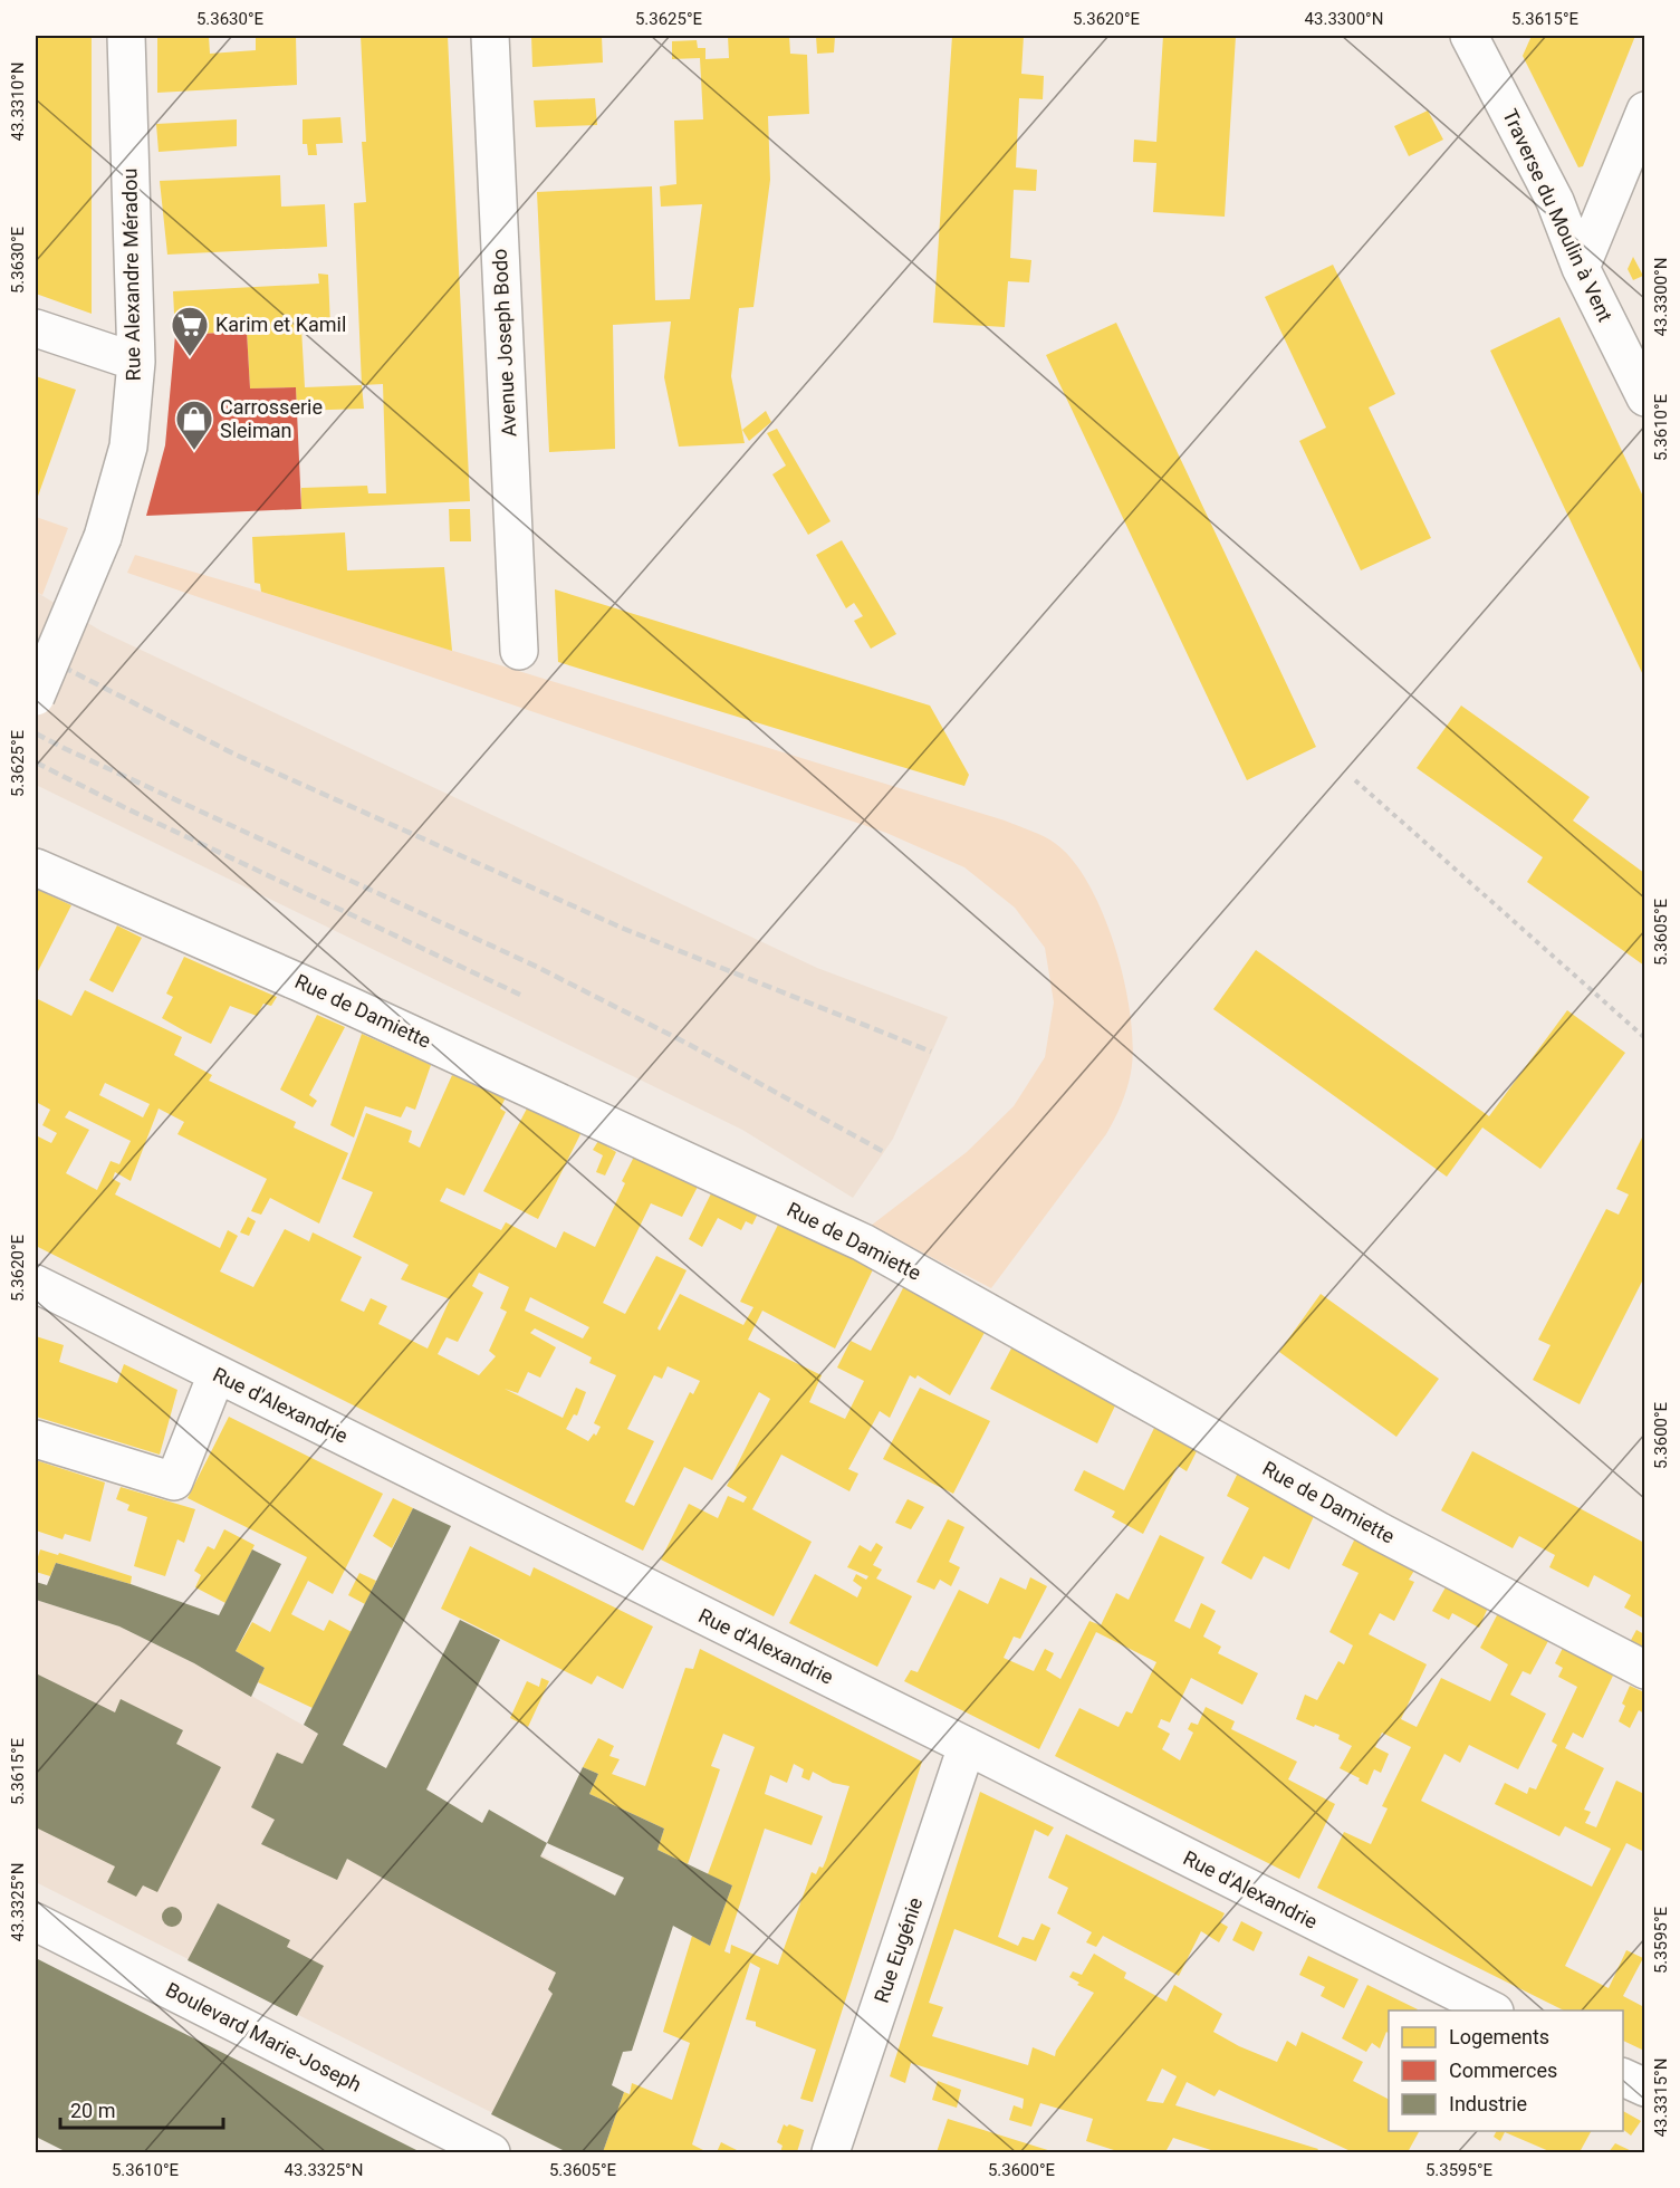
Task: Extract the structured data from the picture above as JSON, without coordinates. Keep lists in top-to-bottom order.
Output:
{
  "streets": {
    "street": [
      "Traverse du Moulin à Vent",
      "Rue Alexandre Méradou",
      "Avenue Joseph Bodo",
      "Rue de Damiette",
      "Rue d'Alexandrie",
      "Rue Eugénie",
      "Boulevard Marie-Joseph"
    ]
  },
  "crossings": [
    ["Rue d'Alexandrie", "Rue Eugénie"]
  ],
  "places": {
    "supermarket": ["Karim et Kamil"],
    "shop": ["Carrosserie Sleiman"]
  },
  "legend": ["Logements", "Commerces", "Industrie"],
  "scale_bar": "20 m",
  "coordinates": [
    "5.3630°E",
    "5.3625°E",
    "5.3620°E",
    "43.3300°N",
    "5.3615°E",
    "43.3310°N",
    "5.3610°E",
    "5.3605°E",
    "5.3600°E",
    "43.3325°N",
    "5.3595°E",
    "43.3315°N"
  ]
}
